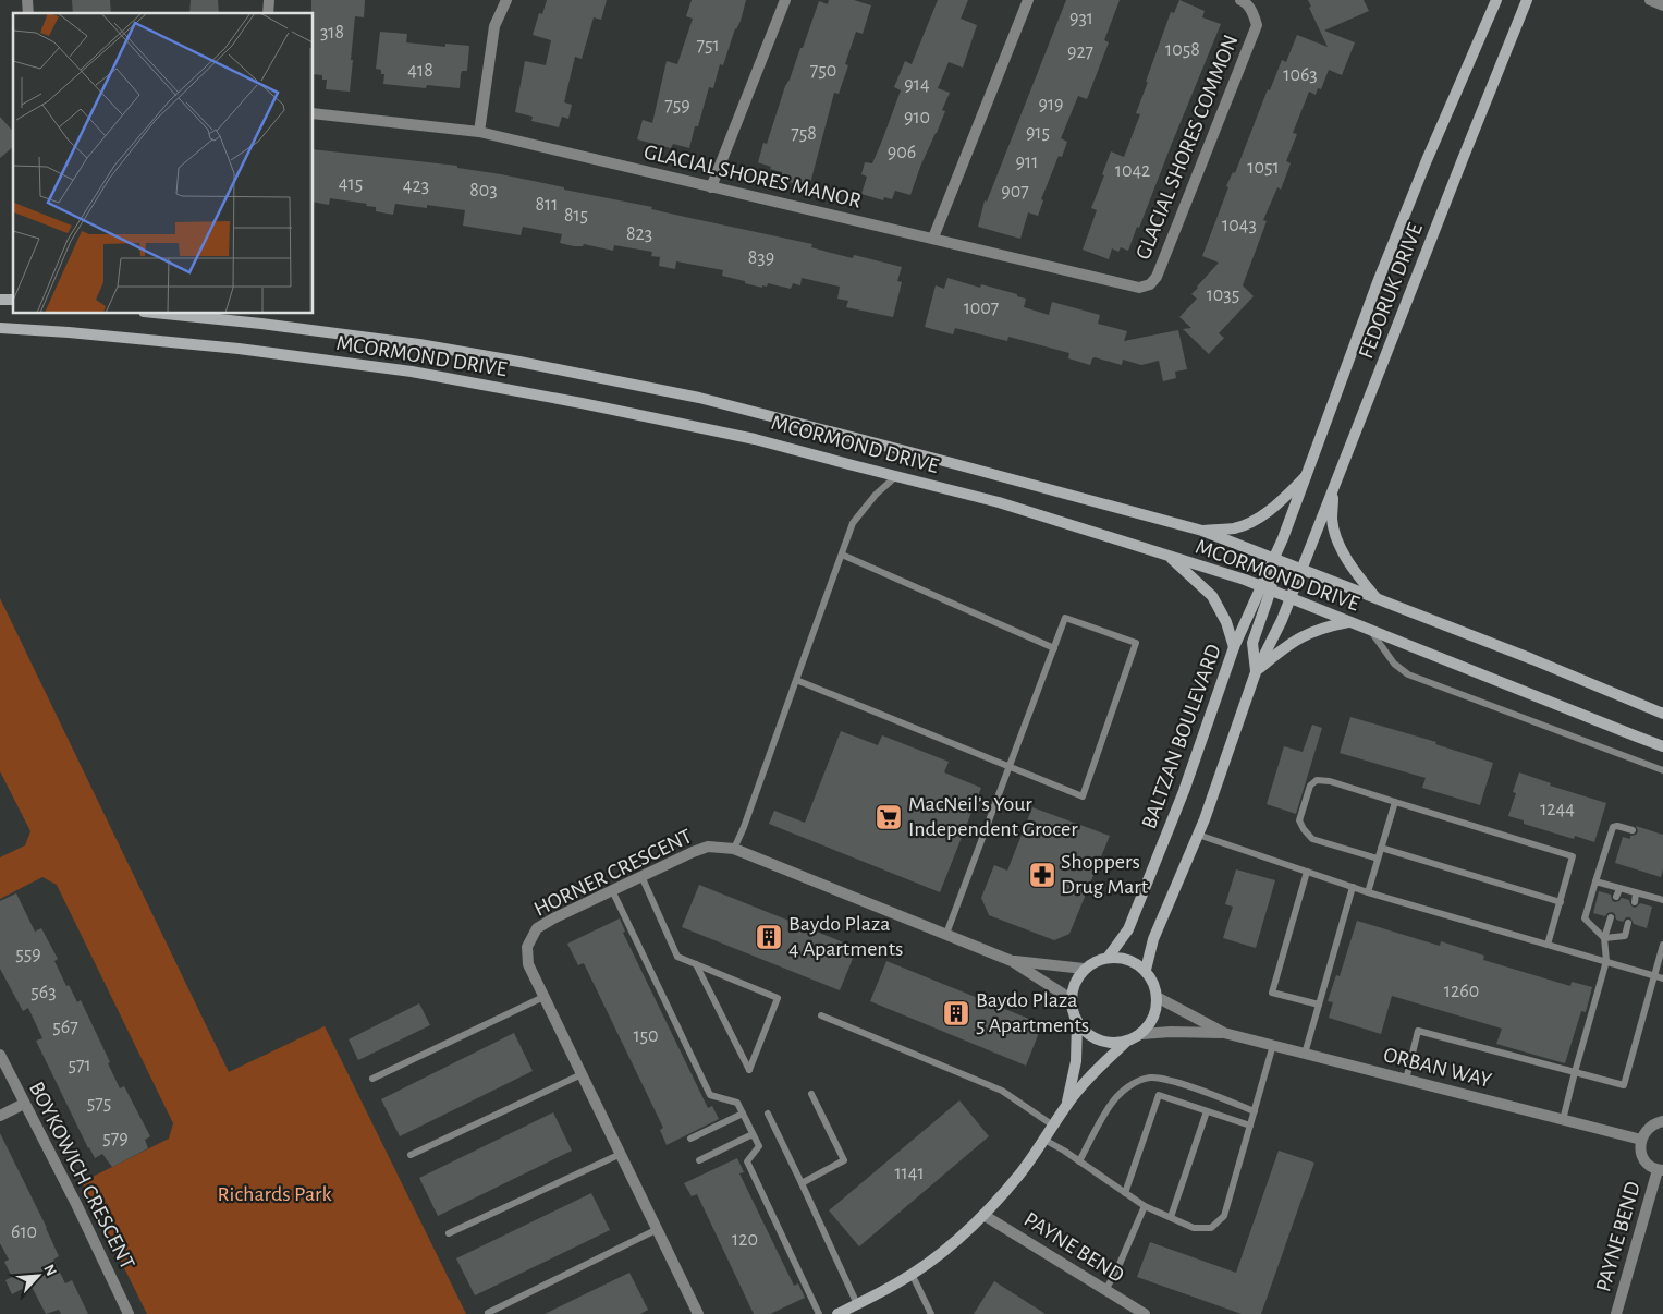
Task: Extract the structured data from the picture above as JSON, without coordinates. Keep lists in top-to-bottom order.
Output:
{
  "streets": {
    "main road": ["FEDORUK DRIVE", "MCORMOND DRIVE", "BALTZAN BOULEVARD"],
    "street": [
      "GLACIAL SHORES COMMON",
      "GLACIAL SHORES MANOR",
      "HORNER CRESCENT",
      "ORBAN WAY",
      "BOYKOWICH CRESCENT",
      "PAYNE BEND"
    ]
  },
  "crossings": [
    ["GLACIAL SHORES COMMON", "GLACIAL SHORES MANOR"],
    ["FEDORUK DRIVE", "MCORMOND DRIVE"],
    ["FEDORUK DRIVE", "BALTZAN BOULEVARD"],
    ["MCORMOND DRIVE", "BALTZAN BOULEVARD"],
    ["BALTZAN BOULEVARD", "HORNER CRESCENT"],
    ["BALTZAN BOULEVARD", "ORBAN WAY"],
    ["HORNER CRESCENT", "ORBAN WAY"]
  ],
  "parks": ["Richards Park"],
  "places": {
    "supermarket": ["MacNeil's Your Independent Grocer"],
    "pharmacy": ["Shoppers Drug Mart"],
    "building": ["Baydo Plaza 4 Apartments", "Baydo Plaza 5 Apartments"]
  },
  "house_numbers": [
    "931",
    "318",
    "751",
    "1058",
    "927",
    "418",
    "750",
    "1063",
    "914",
    "919",
    "759",
    "910",
    "915",
    "758",
    "906",
    "911",
    "1051",
    "1042",
    "415",
    "423",
    "803",
    "907",
    "811",
    "815",
    "1043",
    "823",
    "839",
    "1035",
    "1007",
    "1244",
    "559",
    "1260",
    "563",
    "567",
    "150",
    "571",
    "575",
    "579",
    "1141",
    "610",
    "120"
  ],
  "north": "top right"
}
